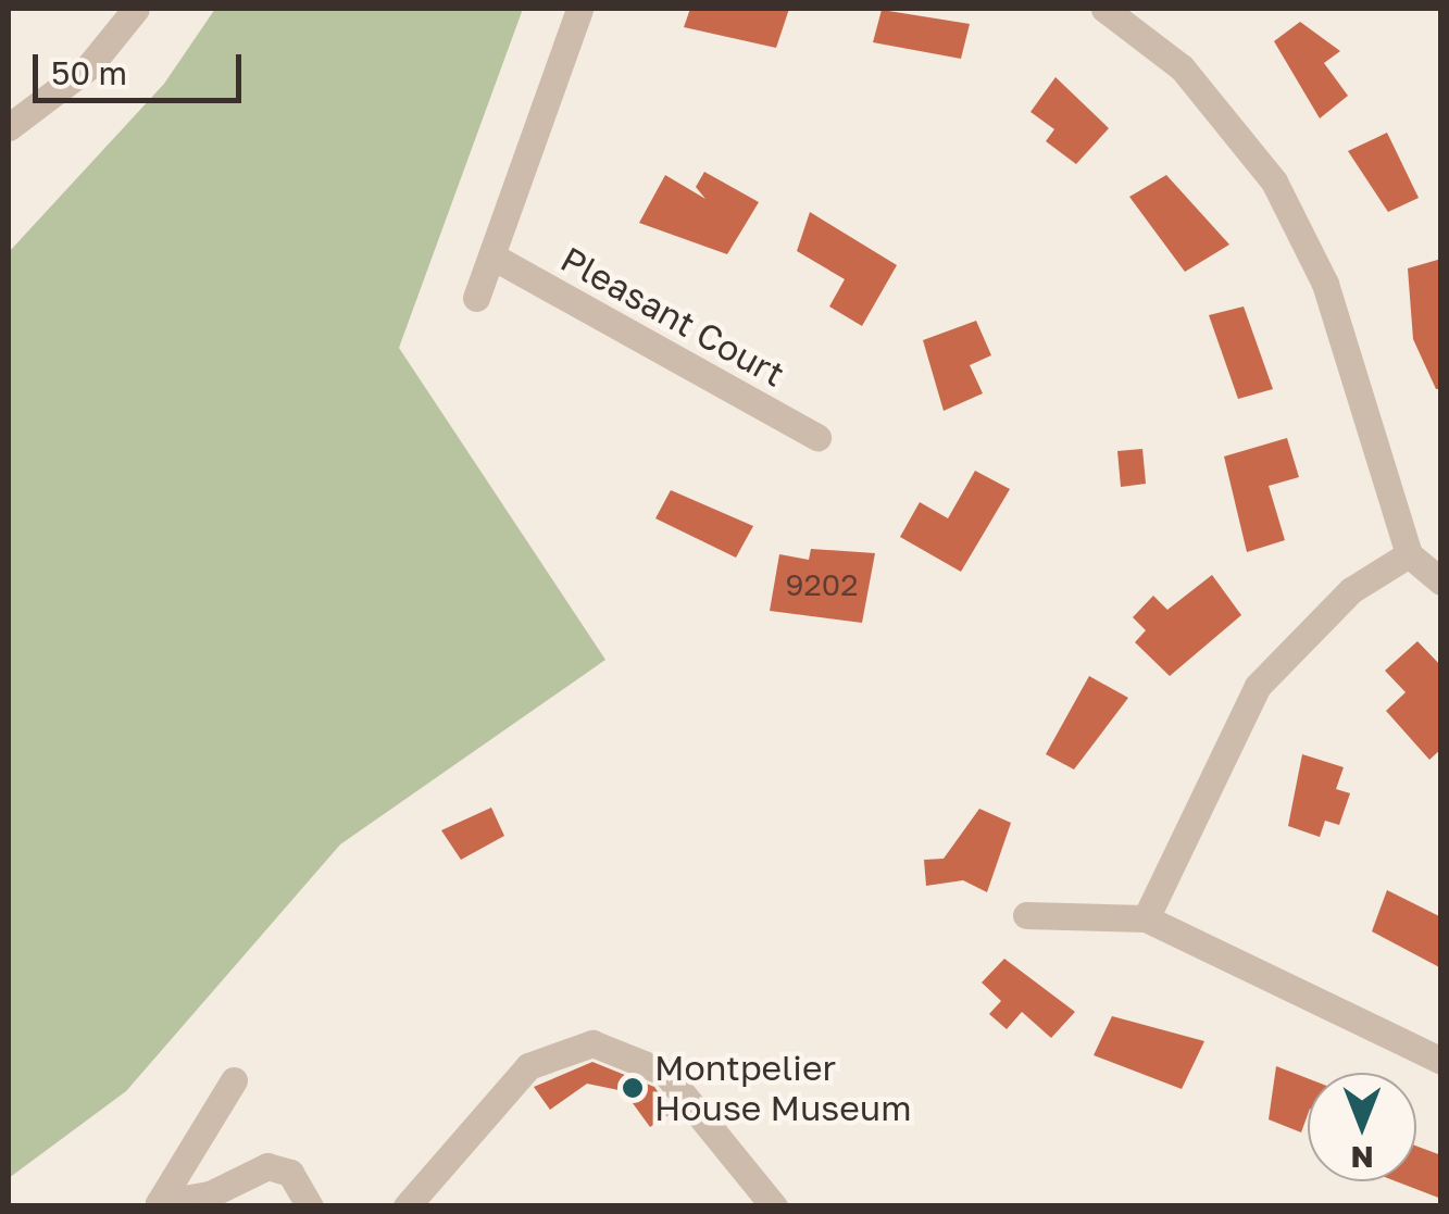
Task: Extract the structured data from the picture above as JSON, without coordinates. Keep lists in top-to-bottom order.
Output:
{
  "streets": {
    "street": ["Pleasant Court"]
  },
  "places": ["Montpelier House Museum"],
  "house_numbers": ["9202"],
  "scale_bar": "50 m",
  "north": "bottom"
}
